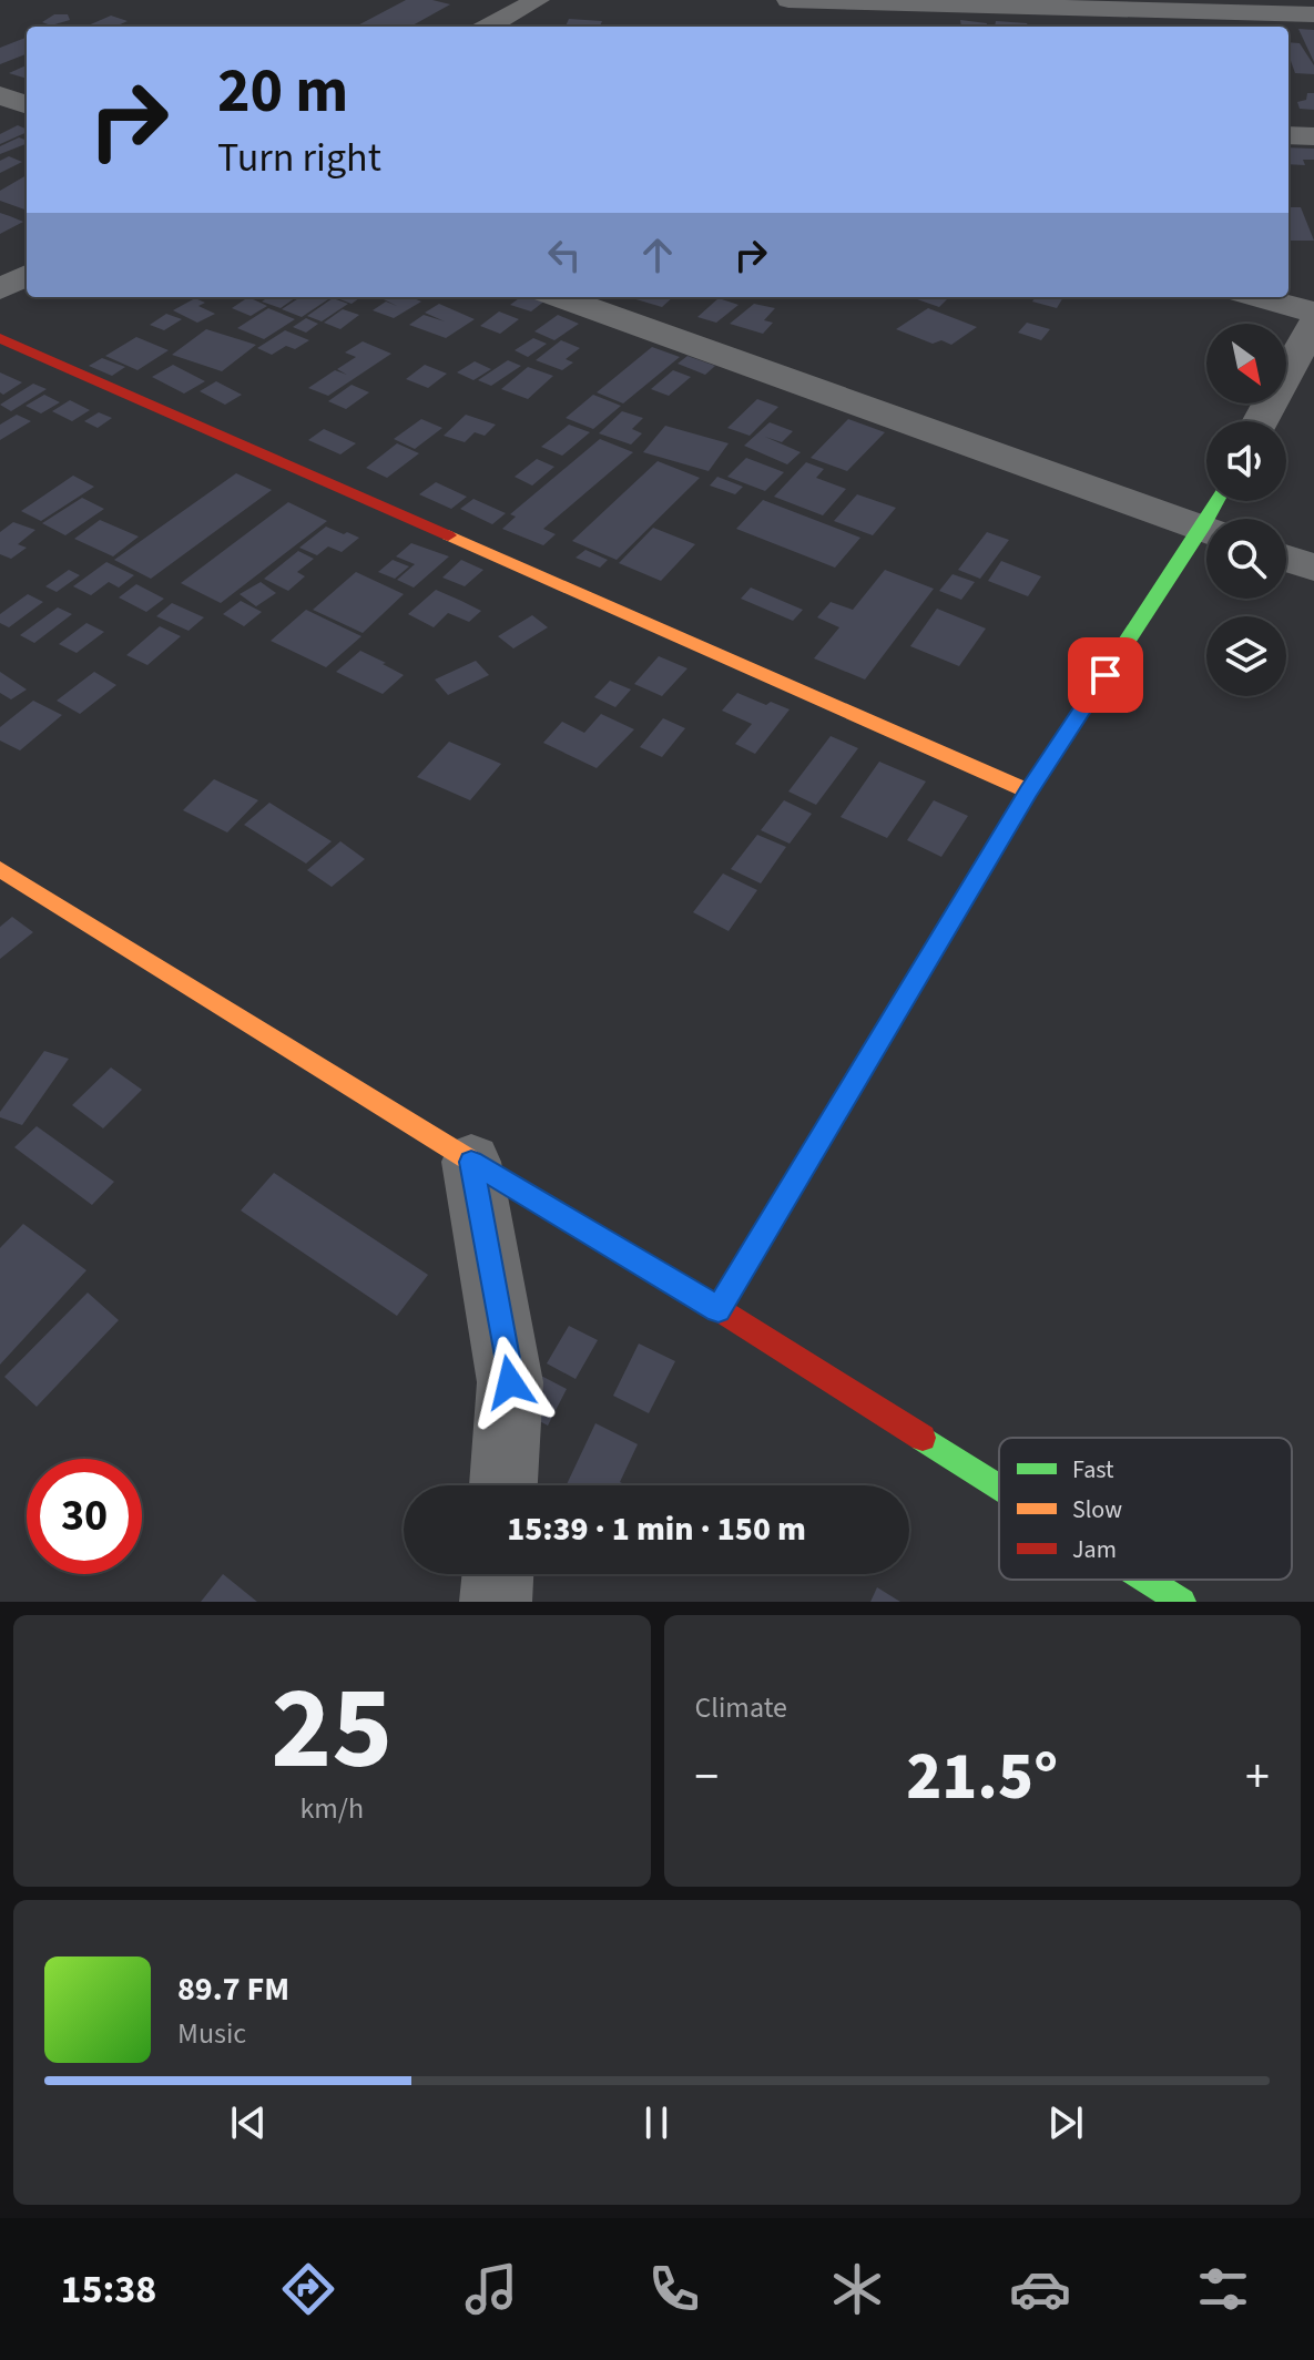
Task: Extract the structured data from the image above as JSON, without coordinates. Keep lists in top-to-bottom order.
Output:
{
  "legend": ["Fast", "Slow", "Jam"],
  "north": "bottom right",
  "page": {
    "turn": ["20 m", "Turn right"],
    "limit": "30",
    "trip": "15:39 · 1 min · 150 m",
    "tile": [
      ["25", "km/h"],
      "Climate"
    ],
    "heat": ["−", "21.5°", "+"],
    "song": ["89.7 FM", "Music"],
    "tabs": "15:38"
  }
}
